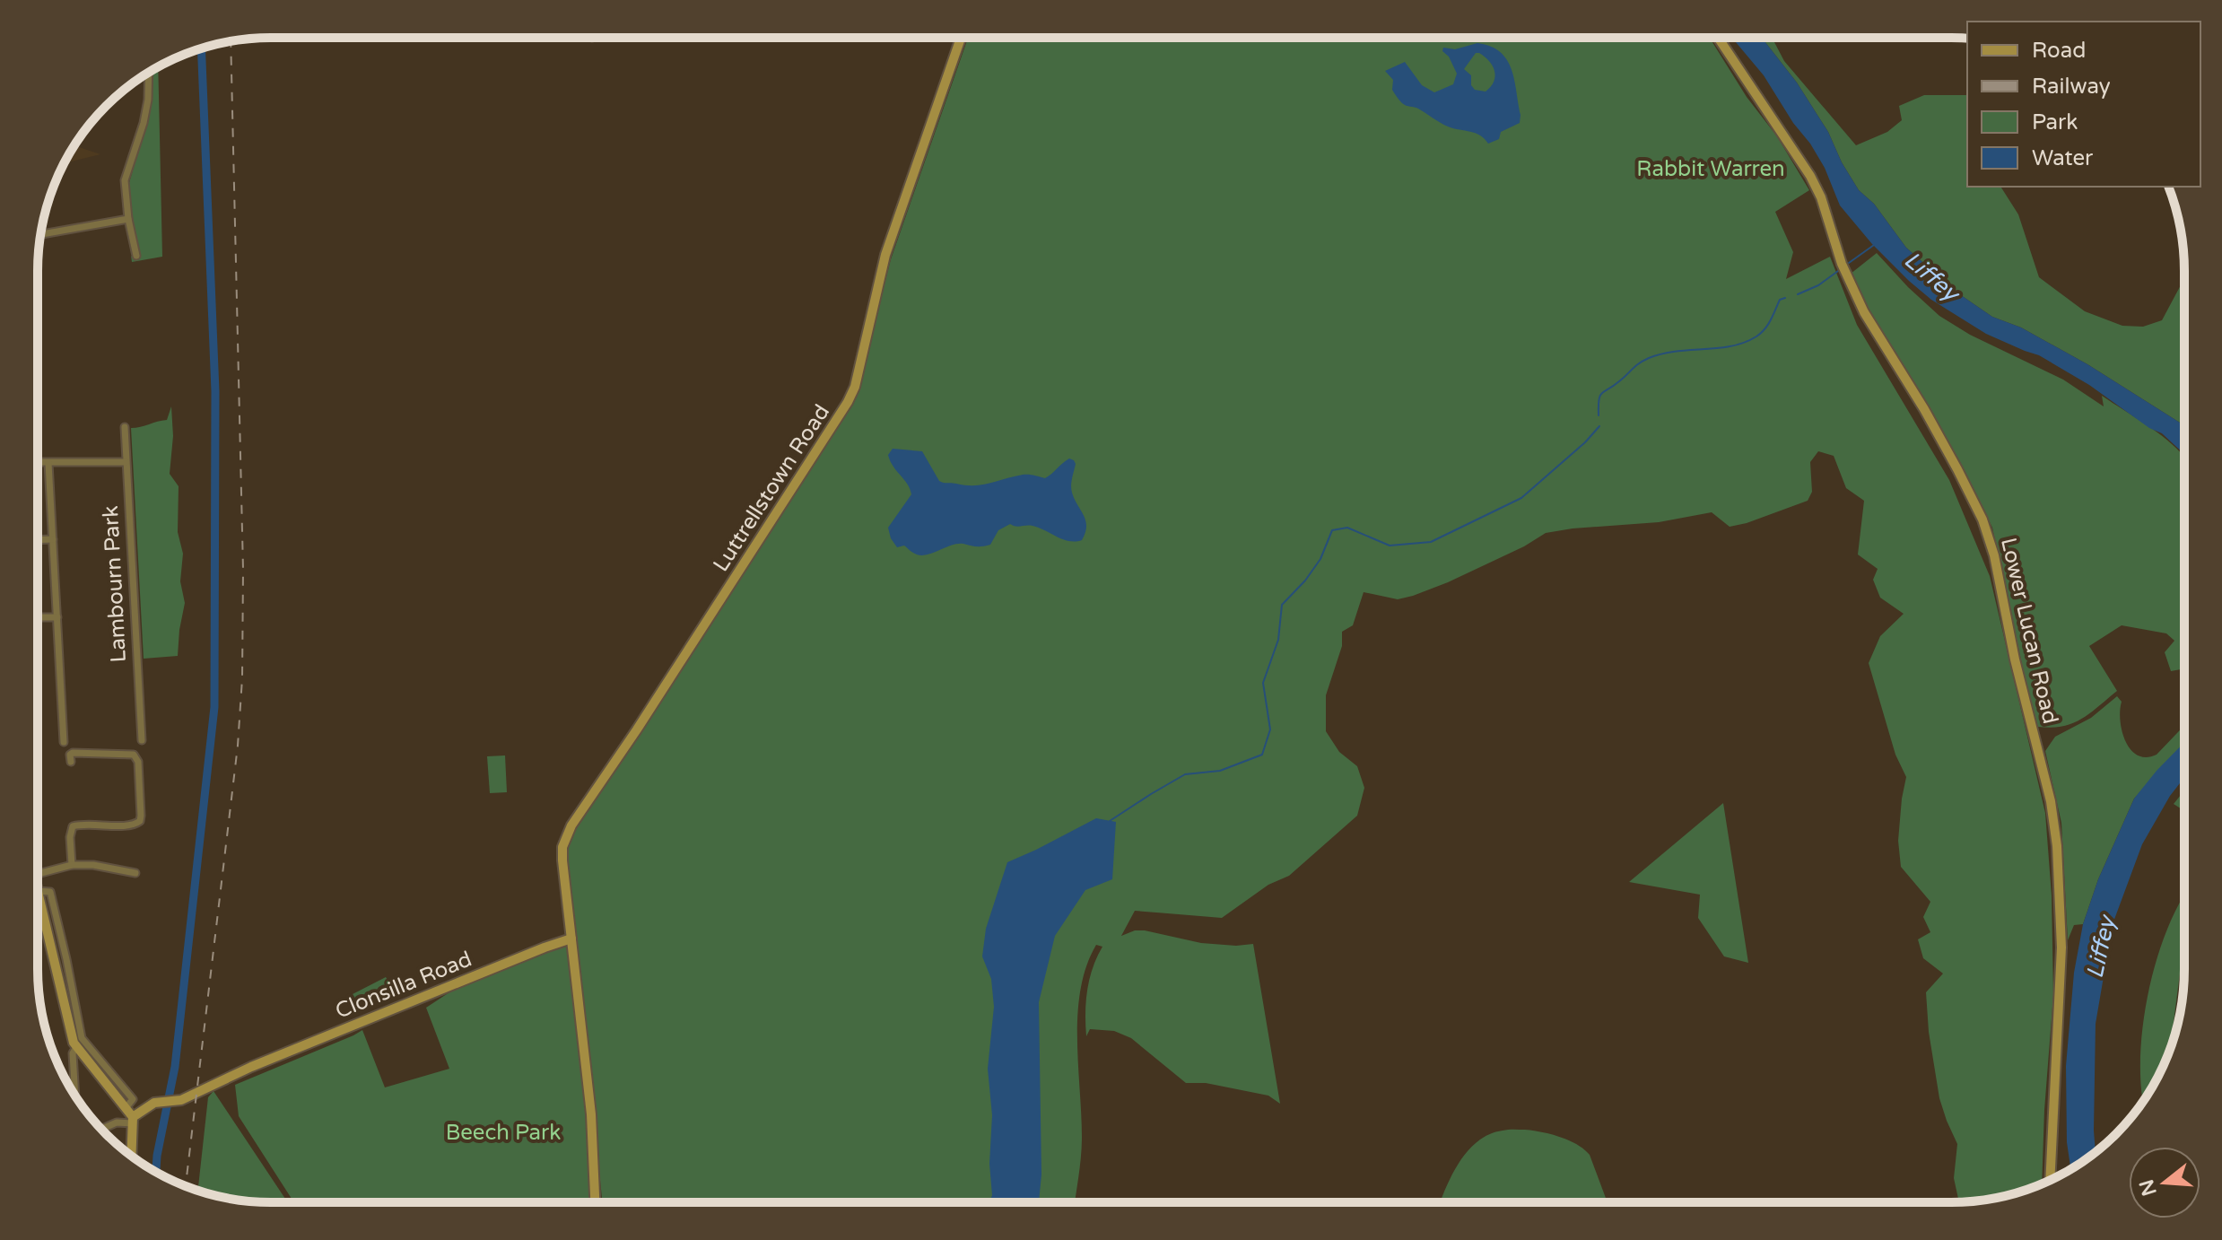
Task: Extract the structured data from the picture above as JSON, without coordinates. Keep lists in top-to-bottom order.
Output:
{
  "streets": {
    "street": [
      "Luttrellstown Road",
      "Lambourn Park",
      "Lower Lucan Road",
      "Clonsilla Road"
    ]
  },
  "crossings": [
    ["Luttrellstown Road", "Clonsilla Road"]
  ],
  "water": ["Liffey"],
  "parks": ["Rabbit Warren", "Beech Park"],
  "legend": [
    "Road",
    "Railway",
    "Park",
    "Water"
  ],
  "north": "left"
}
